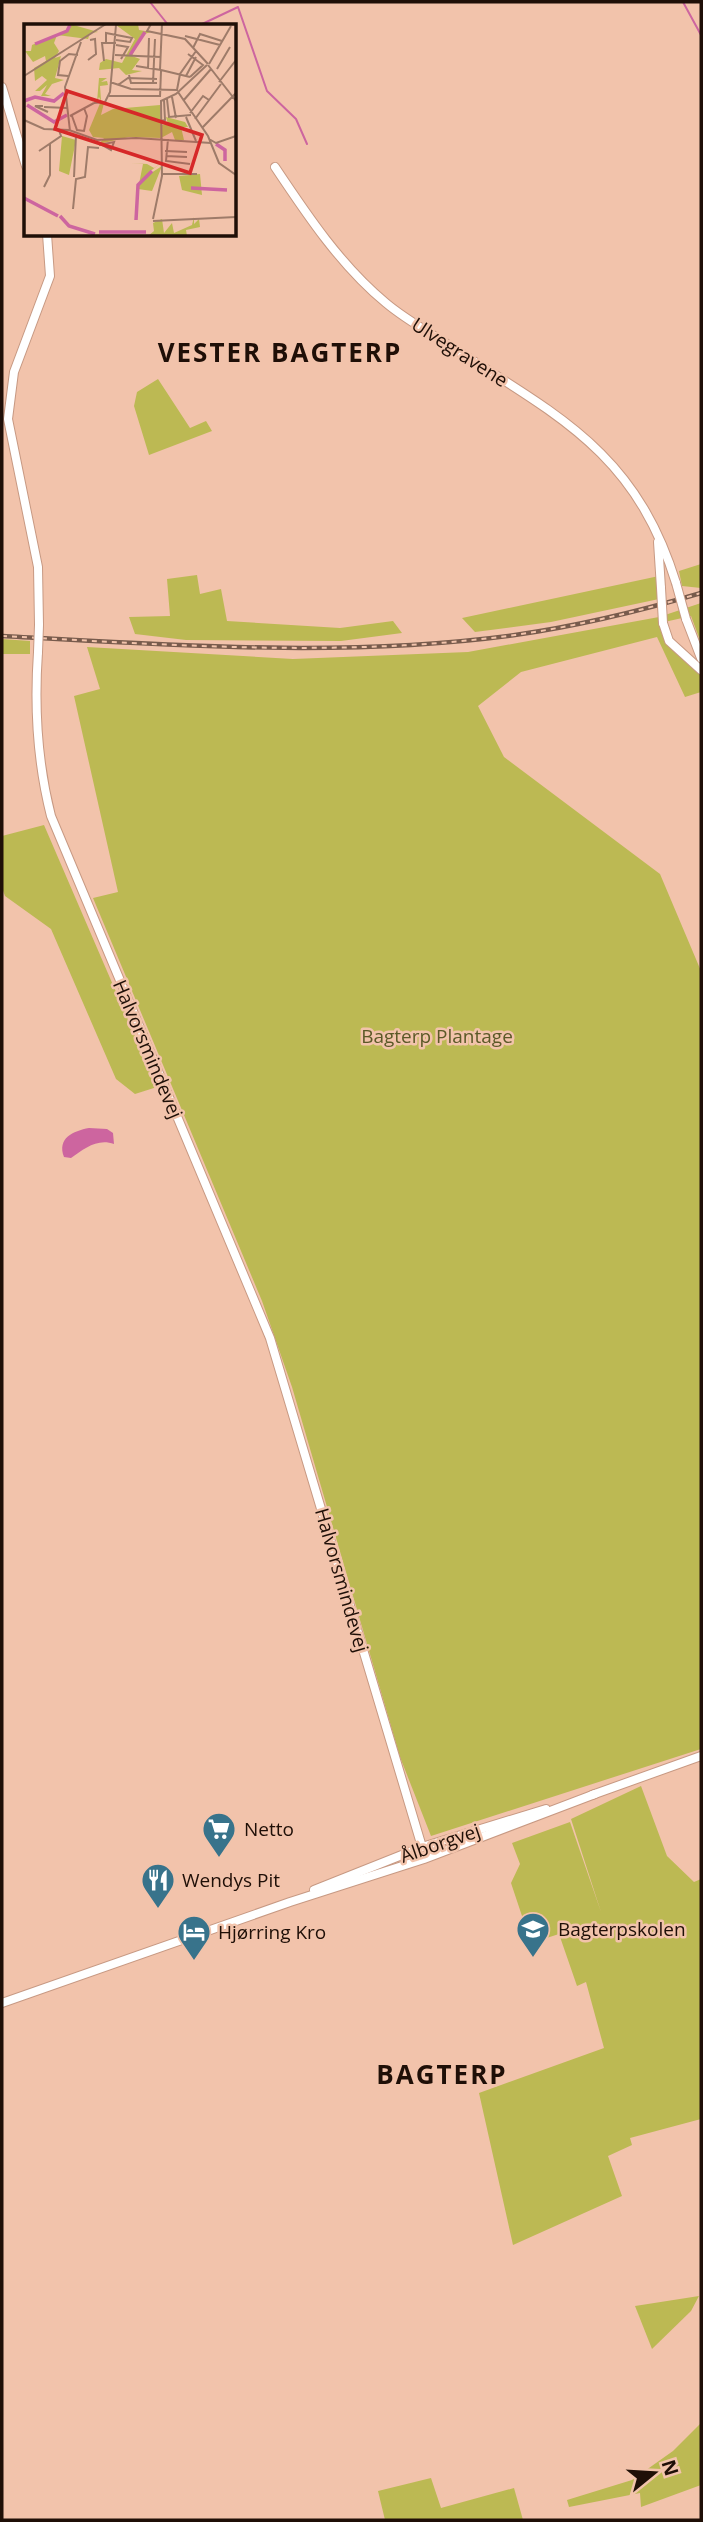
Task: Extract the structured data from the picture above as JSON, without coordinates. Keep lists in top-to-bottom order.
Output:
{
  "streets": {
    "street": ["Ulvegravene", "Halvorsmindevej", "Ålborgvej"]
  },
  "crossings": [
    ["Halvorsmindevej", "Ålborgvej"]
  ],
  "districts": ["VESTER BAGTERP", "BAGTERP"],
  "parks": ["Bagterp Plantage"],
  "places": {
    "supermarket": ["Netto"],
    "restaurant": ["Wendys Pit"],
    "school or university": ["Bagterpskolen"],
    "hotel": ["Hjørring Kro"]
  },
  "north": "right"
}
